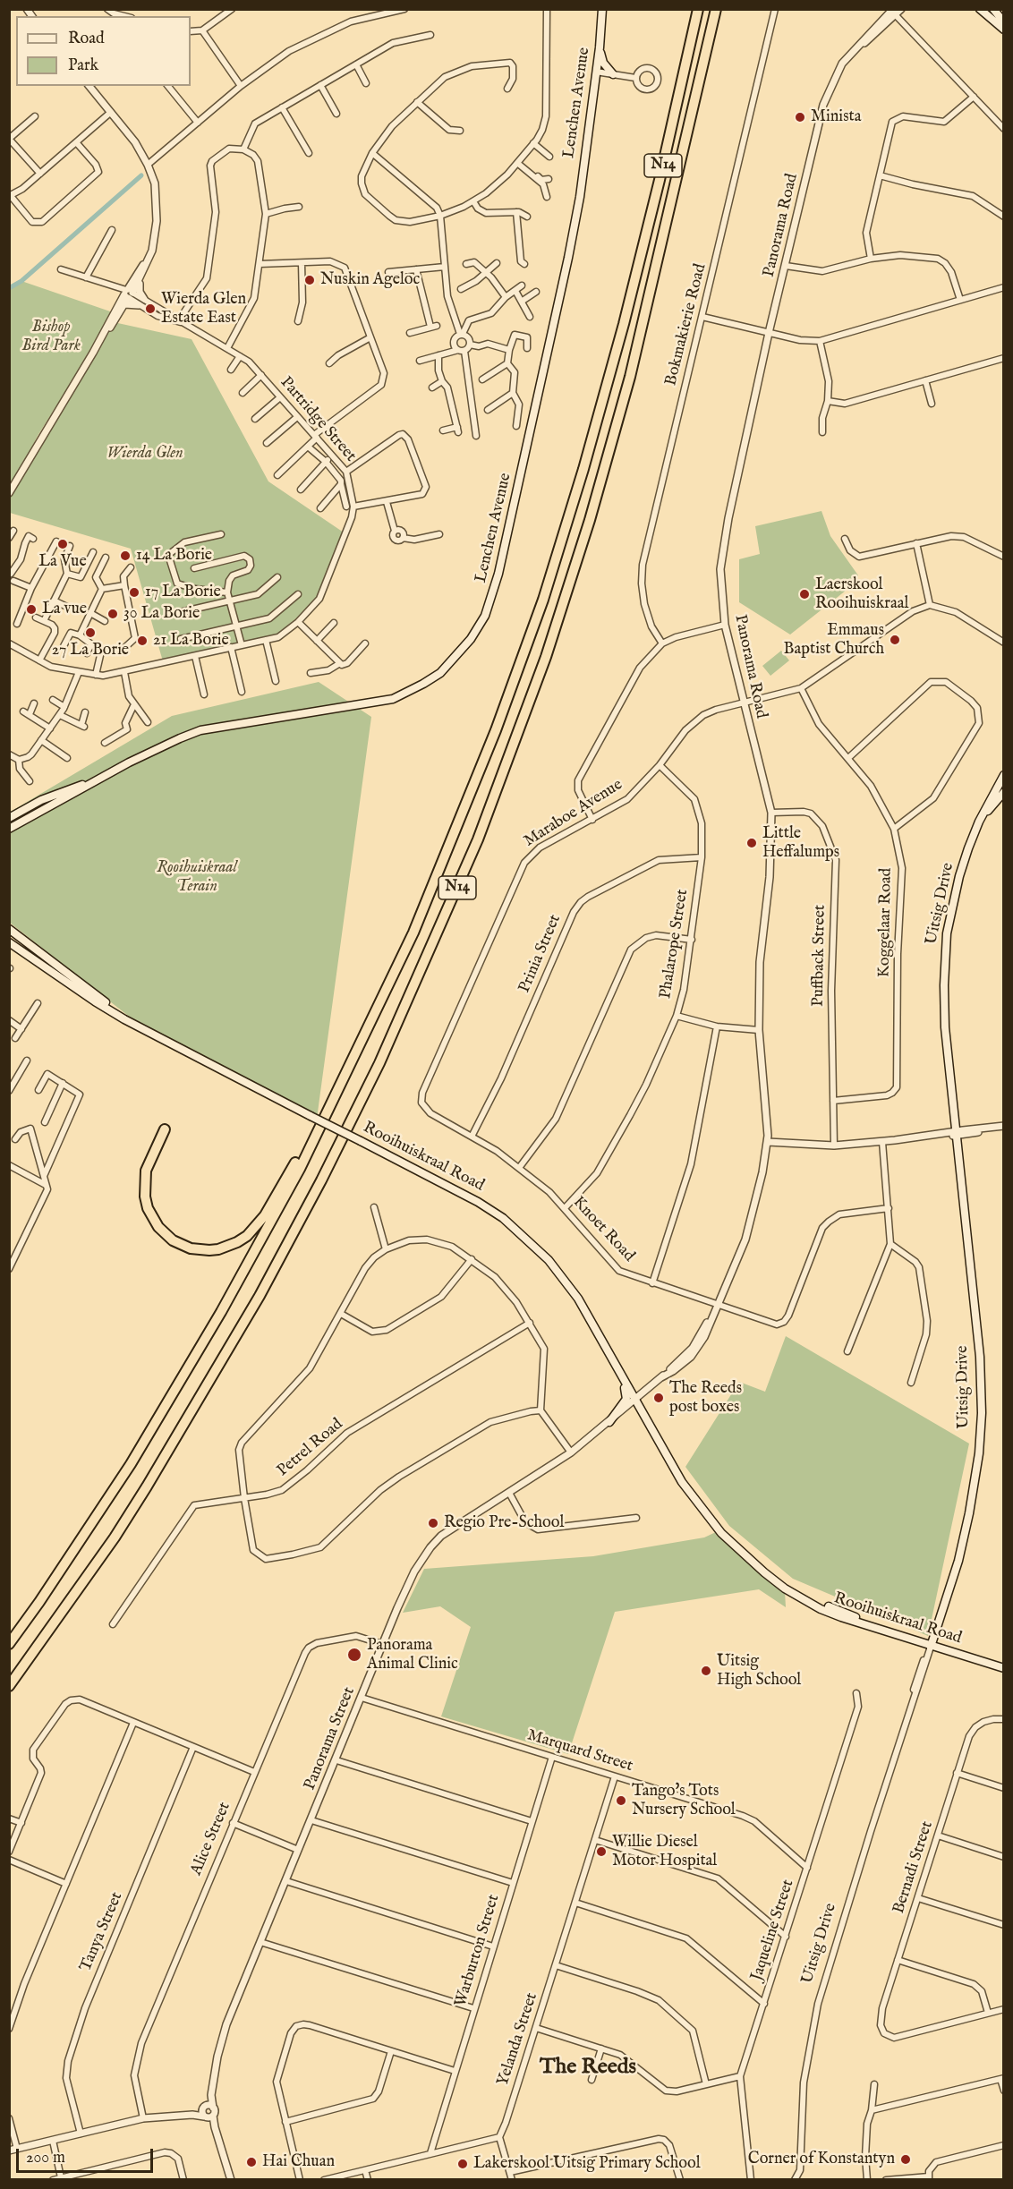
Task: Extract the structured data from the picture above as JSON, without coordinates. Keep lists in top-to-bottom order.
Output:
{
  "streets": {
    "highway": ["N14"],
    "main road": ["Lenchen Avenue", "Uitsig Drive", "Rooihuiskraal Road"],
    "street": [
      "Panorama Road",
      "Bokmakierie Road",
      "Partridge Street",
      "Maraboe Avenue",
      "Koggelaar Road",
      "Phalarope Street",
      "Prinia Street",
      "Puffback Street",
      "Knoet Road",
      "Petrel Road",
      "Panorama Street",
      "Marquard Street",
      "Alice Street",
      "Bernadi Street",
      "Jaqueline Street",
      "Tanya Street",
      "Warburton Street",
      "Yelanda Street"
    ]
  },
  "crossings": [
    ["Panorama Road", "Maraboe Avenue"],
    ["Panorama Road", "Puffback Street"],
    ["Panorama Road", "Panorama Street"],
    ["Maraboe Avenue", "Koggelaar Road"],
    ["Maraboe Avenue", "Phalarope Street"],
    ["Maraboe Avenue", "Knoet Road"],
    ["Uitsig Drive", "Rooihuiskraal Road"],
    ["Koggelaar Road", "Puffback Street"],
    ["Phalarope Street", "Prinia Street"],
    ["Phalarope Street", "Knoet Road"],
    ["Prinia Street", "Knoet Road"],
    ["Rooihuiskraal Road", "Panorama Street"],
    ["Knoet Road", "Panorama Street"],
    ["Panorama Street", "Marquard Street"],
    ["Panorama Street", "Alice Street"],
    ["Marquard Street", "Jaqueline Street"],
    ["Marquard Street", "Warburton Street"],
    ["Marquard Street", "Yelanda Street"]
  ],
  "districts": ["The Reeds"],
  "parks": ["Bishop Bird Park", "Wierda Glen", "Rooihuiskraal Terain"],
  "places": [
    "Minista",
    "Nuskin Ageloc",
    "Wierda Glen Estate East",
    "La Vue",
    "14 La Borie",
    "17 La Borie",
    "Laerskool Rooihuiskraal",
    "La vue",
    "30 La Borie",
    "27 La Borie",
    "Emmaus Baptist Church",
    "21 La Borie",
    "Little Heffalumps",
    "The Reeds post boxes",
    "Regio Pre-School",
    "Panorama Animal Clinic",
    "Uitsig High School",
    "Tango's Tots Nursery School",
    "Willie Diesel Motor Hospital",
    "Corner of Konstantyn",
    "Hai Chuan",
    "Lakerskool Uitsig Primary School"
  ],
  "legend": ["Road", "Park"],
  "scale_bar": "200 m"
}
